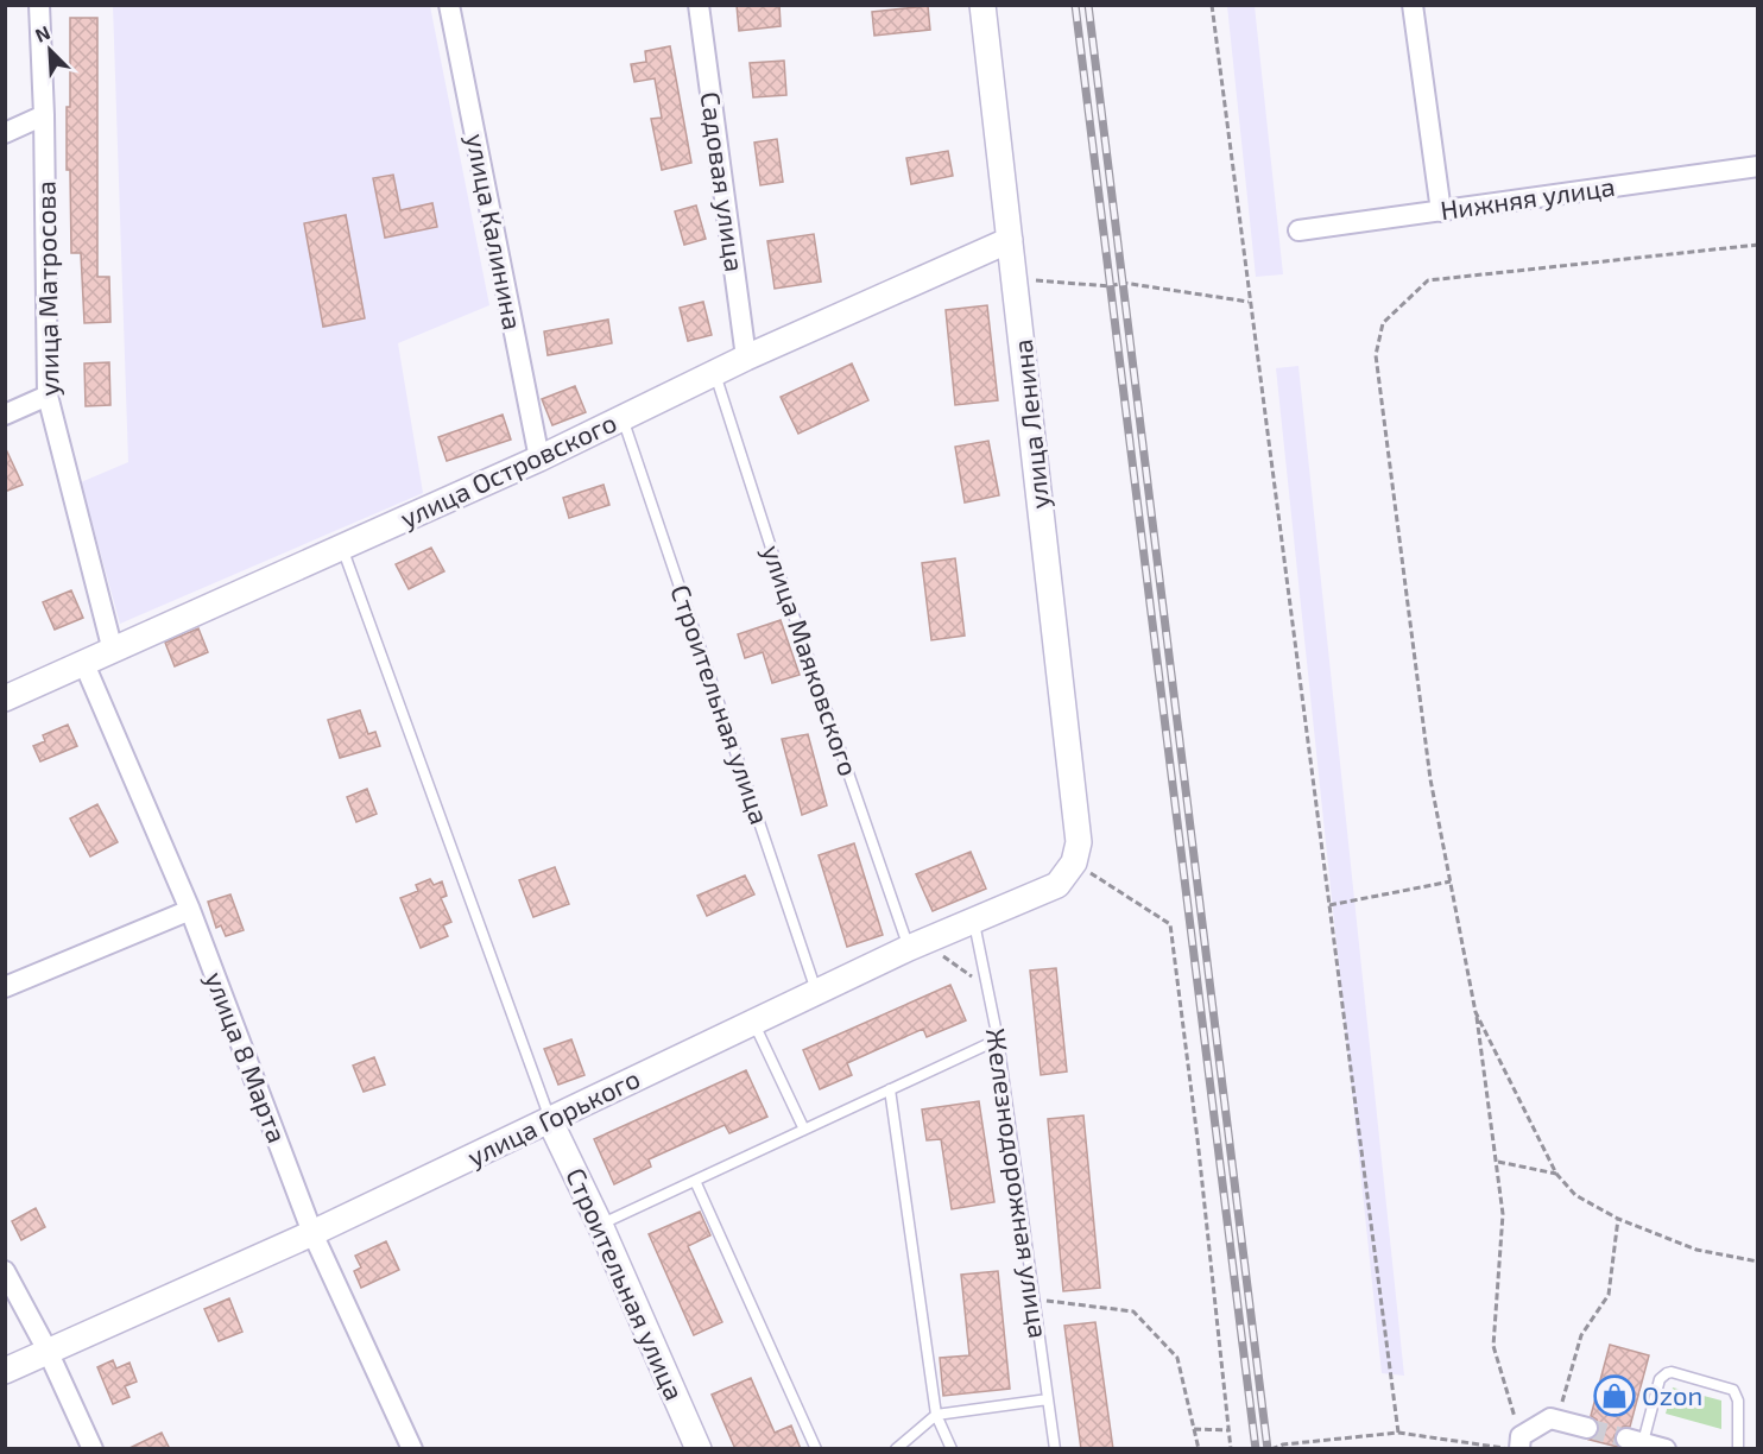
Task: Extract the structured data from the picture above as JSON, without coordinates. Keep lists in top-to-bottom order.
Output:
{
  "streets": {
    "street": [
      "Садовая улица",
      "Нижняя улица",
      "улица Калинина",
      "улица Матросова",
      "улица Ленина",
      "улица Островского",
      "Строительная улица",
      "улица 8 Марта",
      "улица Горького"
    ],
    "lane": ["улица Маяковского", "Железнодорожная улица"]
  },
  "crossings": [
    ["Садовая улица", "улица Островского"],
    ["улица Калинина", "улица Островского"],
    ["улица Матросова", "улица Островского"],
    ["улица Ленина", "улица Островского"],
    ["улица Ленина", "улица Горького"],
    ["улица Островского", "улица Маяковского"],
    ["улица Островского", "Строительная улица"],
    ["улица Островского", "улица 8 Марта"],
    ["улица Маяковского", "улица Горького"],
    ["Строительная улица", "улица Горького"],
    ["улица 8 Марта", "улица Горького"],
    ["улица Горького", "Железнодорожная улица"]
  ],
  "places": {
    "shop": ["Ozon"]
  },
  "north": "top left"
}
